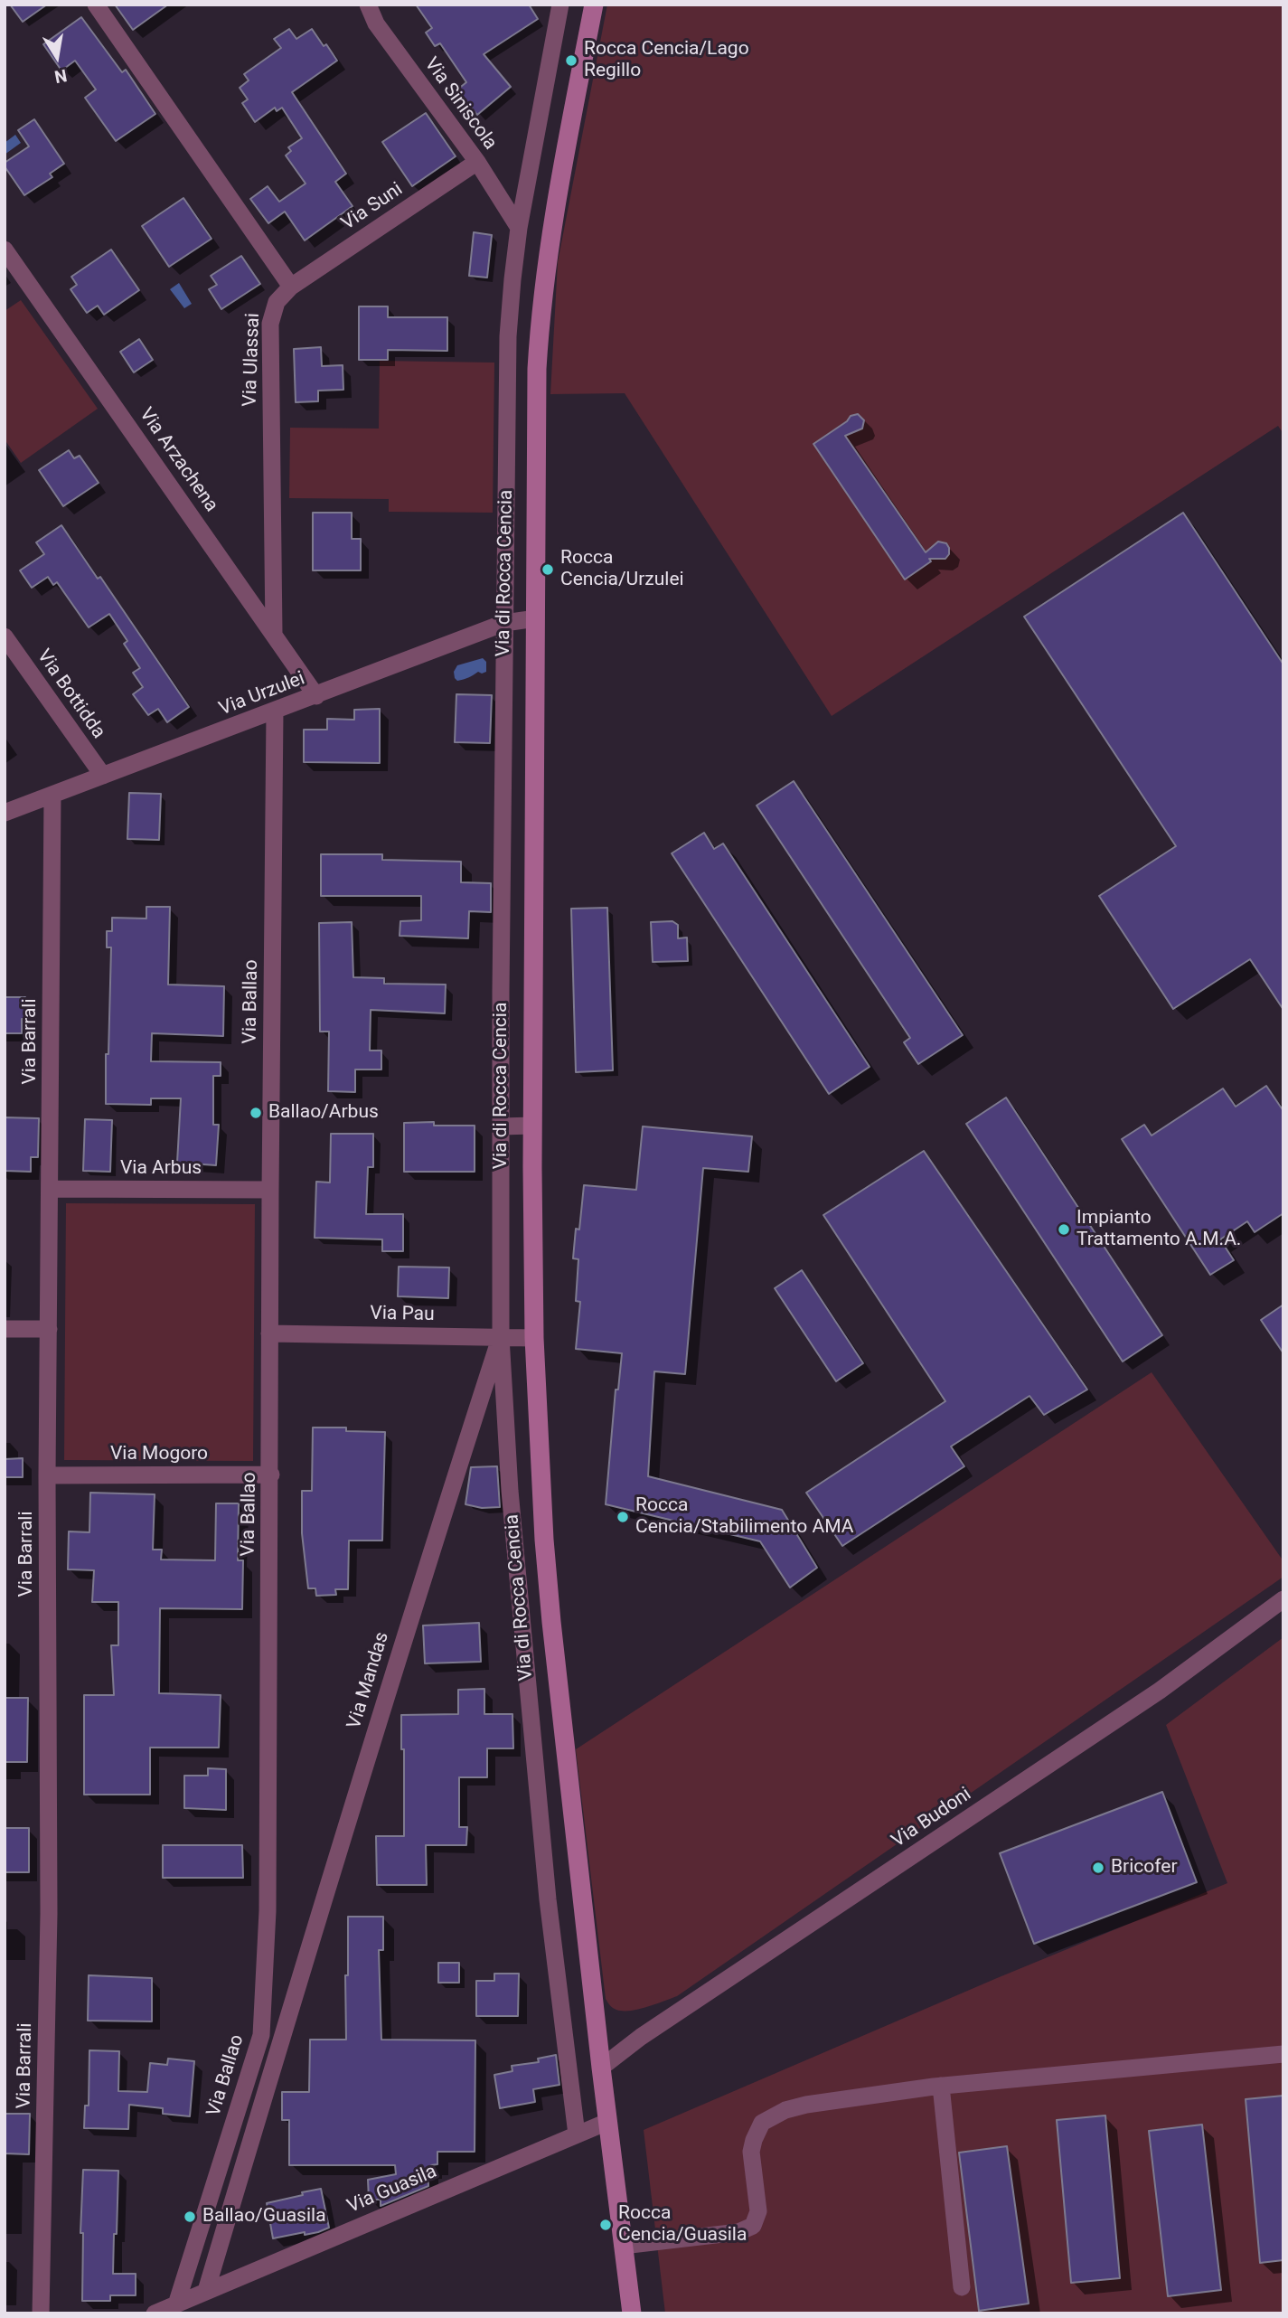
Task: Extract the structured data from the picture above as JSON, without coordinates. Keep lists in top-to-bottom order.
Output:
{
  "streets": {
    "main road": ["Via di Rocca Cencia"],
    "street": [
      "Via Siniscola",
      "Via Suni",
      "Via Ulassai",
      "Via Arzachena",
      "Via Bottidda",
      "Via Urzulei",
      "Via Ballao",
      "Via Barrali",
      "Via Arbus",
      "Via Pau",
      "Via Mogoro",
      "Via Mandas",
      "Via Budoni",
      "Via Guasila"
    ]
  },
  "crossings": [
    ["Via Siniscola", "Via Suni"],
    ["Via Siniscola", "Via di Rocca Cencia"],
    ["Via Suni", "Via Ulassai"],
    ["Via Ulassai", "Via Arzachena"],
    ["Via Arzachena", "Via Urzulei"],
    ["Via di Rocca Cencia", "Via Urzulei"],
    ["Via di Rocca Cencia", "Via Pau"],
    ["Via di Rocca Cencia", "Via Mandas"],
    ["Via di Rocca Cencia", "Via Budoni"],
    ["Via di Rocca Cencia", "Via Guasila"],
    ["Via Bottidda", "Via Urzulei"],
    ["Via Urzulei", "Via Ballao"],
    ["Via Urzulei", "Via Barrali"],
    ["Via Ballao", "Via Arbus"],
    ["Via Ballao", "Via Pau"],
    ["Via Ballao", "Via Mogoro"],
    ["Via Ballao", "Via Guasila"],
    ["Via Barrali", "Via Arbus"],
    ["Via Barrali", "Via Mogoro"],
    ["Via Pau", "Via Mandas"],
    ["Via Mandas", "Via Guasila"]
  ],
  "places": [
    "Rocca Cencia/Lago Regillo",
    "Rocca Cencia/Urzulei",
    "Ballao/Arbus",
    "Impianto Trattamento A.M.A.",
    "Rocca Cencia/Stabilimento AMA",
    "Bricofer",
    "Ballao/Guasila",
    "Rocca Cencia/Guasila"
  ],
  "north": "bottom"
}
